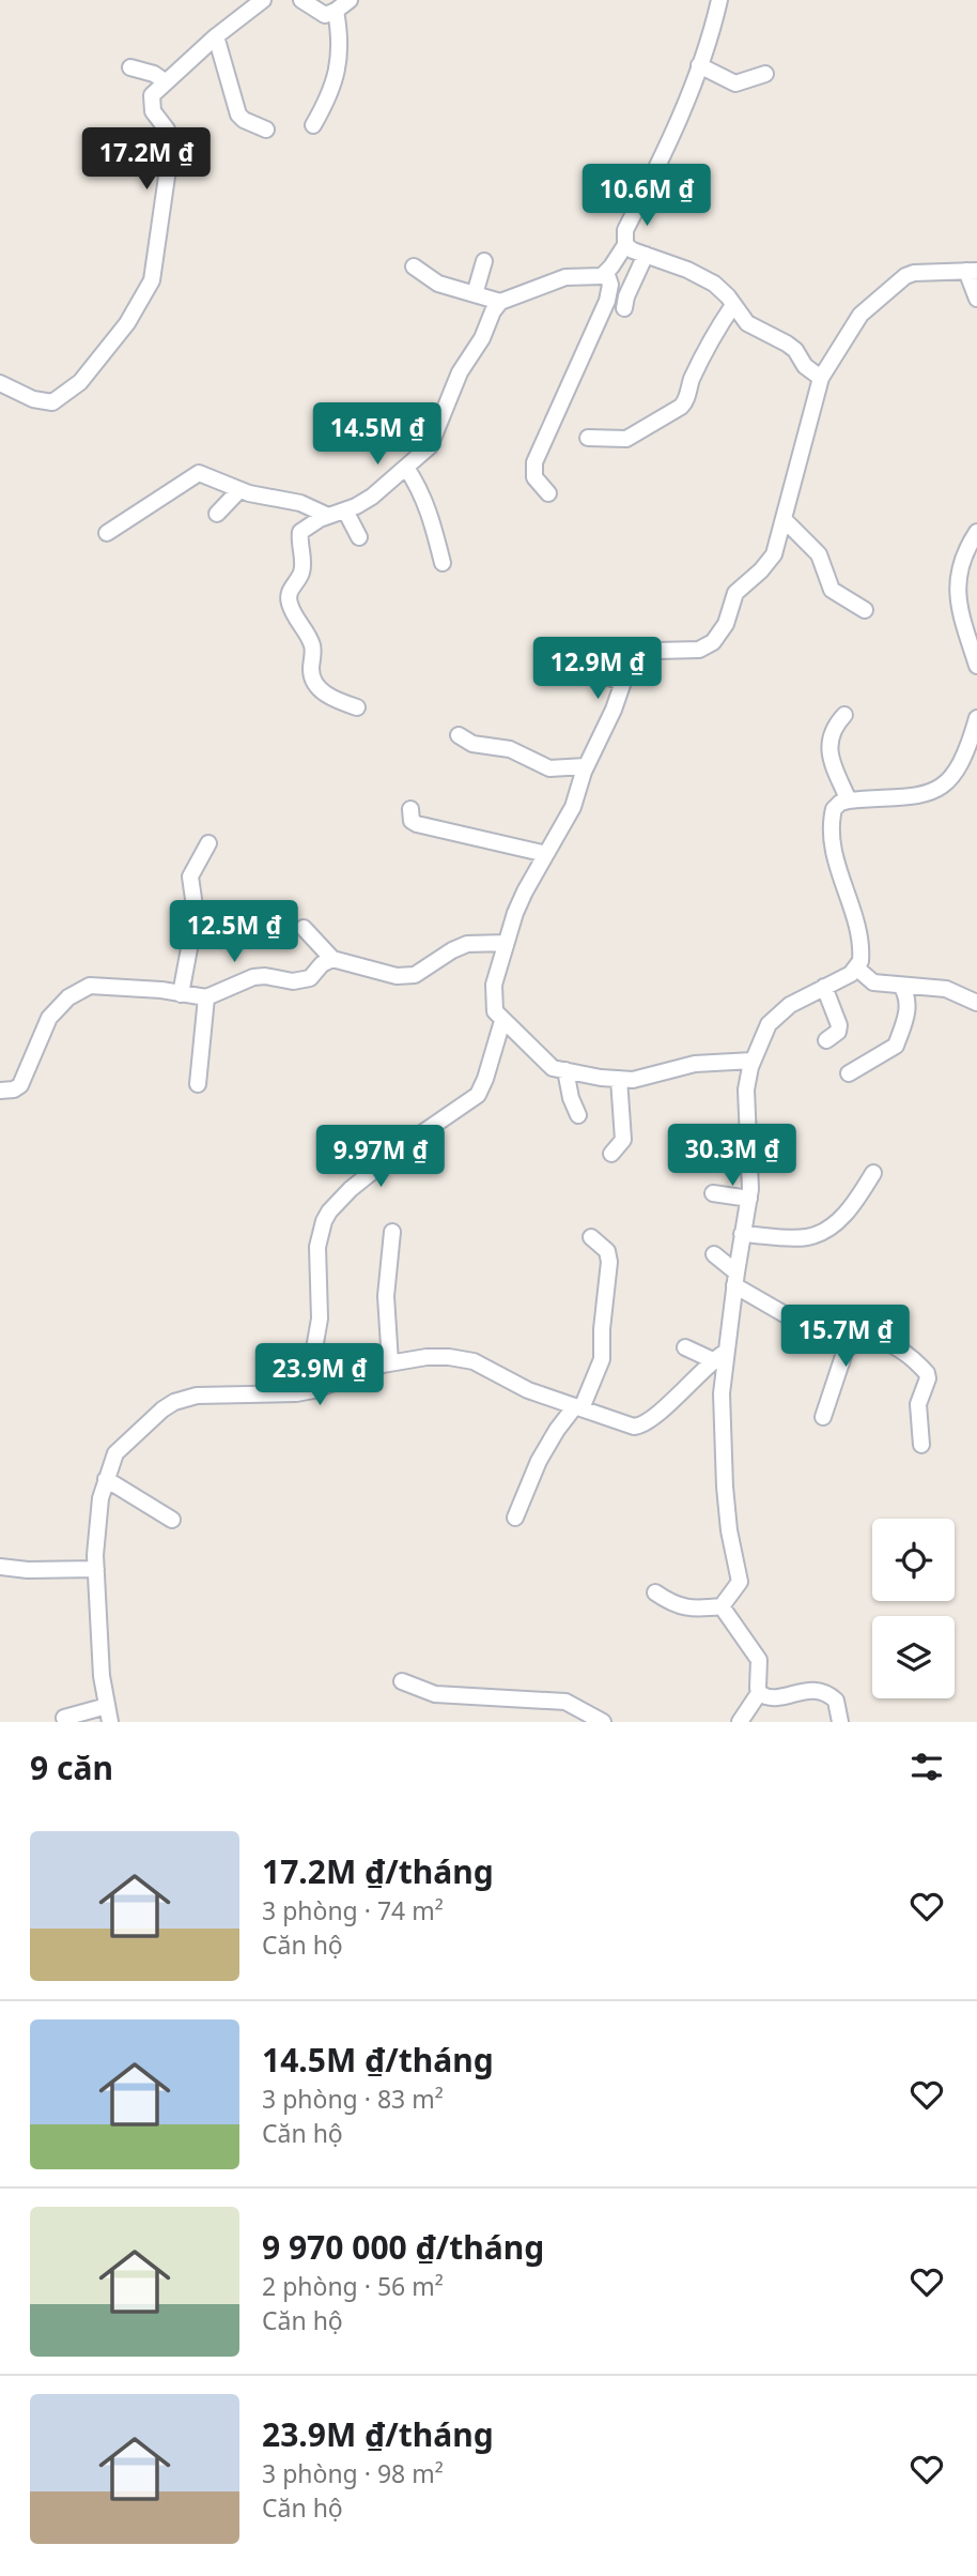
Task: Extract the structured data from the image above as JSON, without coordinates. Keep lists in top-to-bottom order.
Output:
{
  "page": {
    "price": [
      "17.2M ₫",
      "10.6M ₫",
      "14.5M ₫",
      "12.9M ₫",
      "12.5M ₫",
      "30.3M ₫",
      "9.97M ₫",
      "15.7M ₫",
      "23.9M ₫"
    ],
    "heading": "9 căn",
    "list": [
      {
        "name": "17.2M ₫/tháng",
        "note": "3 phòng · 74 m² · Căn hộ"
      },
      {
        "name": "14.5M ₫/tháng",
        "note": "3 phòng · 83 m² · Căn hộ"
      },
      {
        "name": "9 970 000 ₫/tháng",
        "note": "2 phòng · 56 m² · Căn hộ"
      },
      {
        "name": "23.9M ₫/tháng",
        "note": "3 phòng · 98 m² · Căn hộ"
      }
    ]
  }
}
